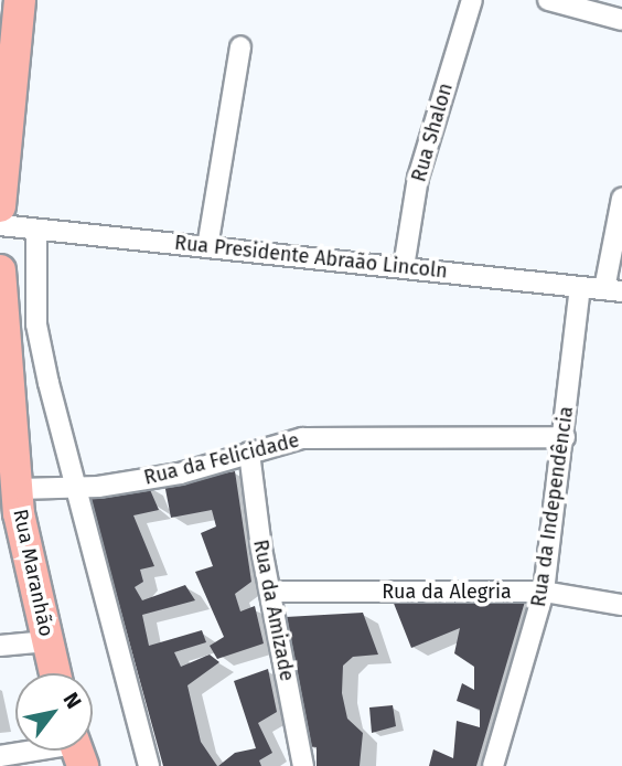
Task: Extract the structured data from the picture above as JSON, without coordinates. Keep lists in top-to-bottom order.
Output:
{
  "streets": {
    "highway": ["Rua Maranhão"],
    "street": [
      "Rua Shalon",
      "Rua Presidente Abraão Lincoln",
      "Rua da Felicidade",
      "Rua da Independência",
      "Rua da Alegria",
      "Rua da Amizade"
    ]
  },
  "crossings": [
    ["Rua Shalon", "Rua Presidente Abraão Lincoln"],
    ["Rua Presidente Abraão Lincoln", "Rua da Independência"],
    ["Rua da Felicidade", "Rua da Independência"],
    ["Rua da Felicidade", "Rua Maranhão"],
    ["Rua da Felicidade", "Rua da Amizade"],
    ["Rua da Independência", "Rua da Alegria"],
    ["Rua da Alegria", "Rua da Amizade"]
  ],
  "north": "top right"
}
